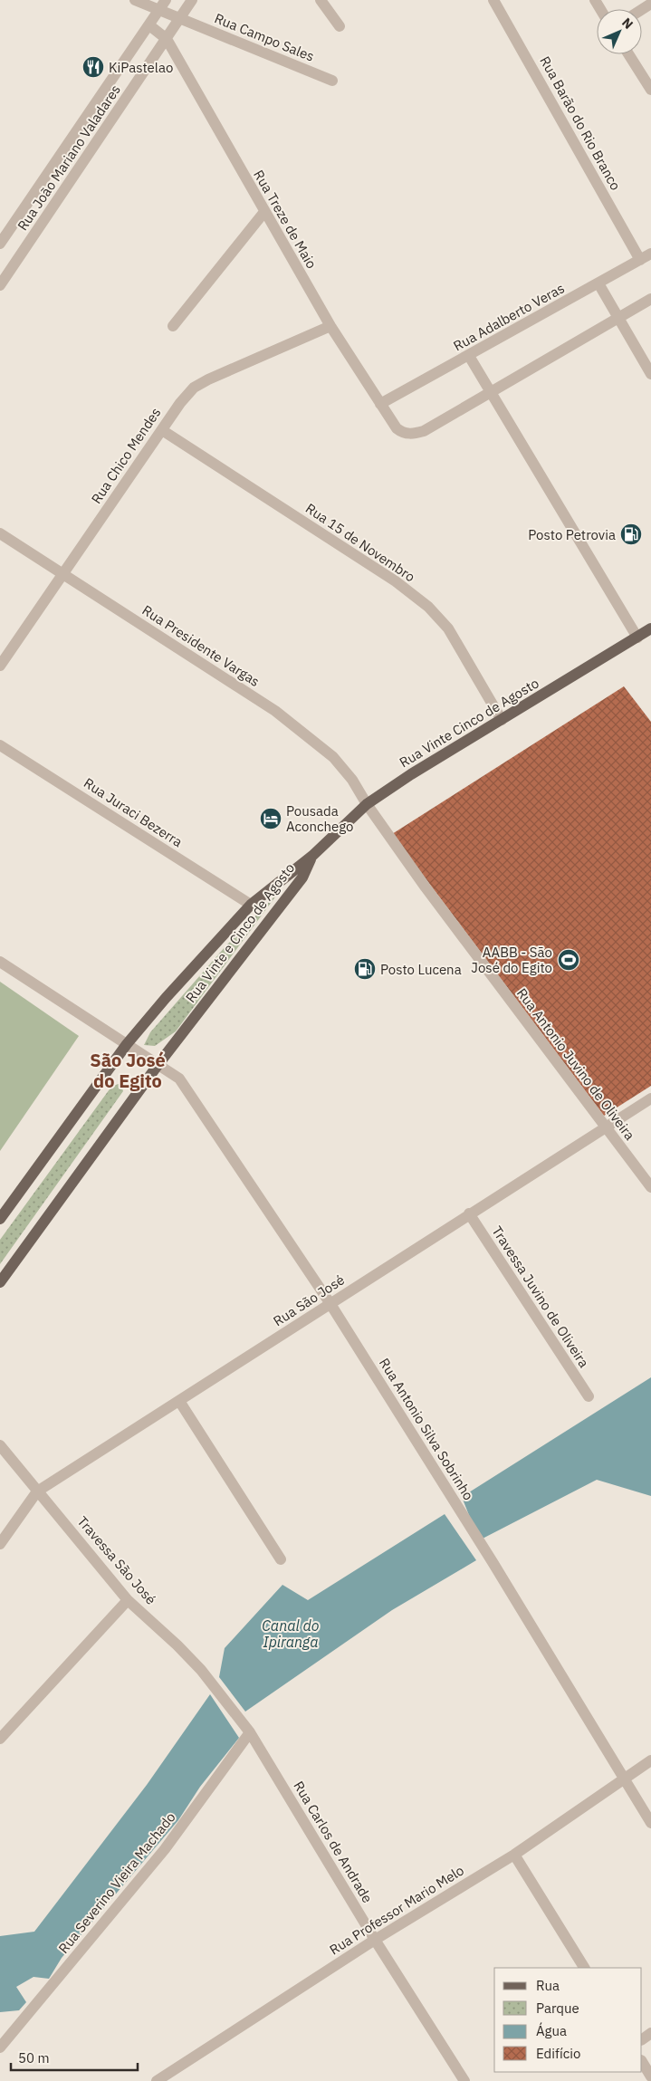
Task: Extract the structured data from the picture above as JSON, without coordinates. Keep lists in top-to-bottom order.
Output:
{
  "streets": {
    "main road": ["Rua Vinte Cinco de Agosto", "Rua Vinte e Cinco de Agosto"],
    "street": [
      "Rua Campo Sales",
      "Rua Barão do Rio Branco",
      "Rua João Mariano Valadares",
      "Rua Treze de Maio",
      "Rua Adalberto Veras",
      "Rua Chico Mendes",
      "Rua 15 de Novembro",
      "Rua Presidente Vargas",
      "Rua Juraci Bezerra",
      "Rua Antonio Juvino de Oliveira",
      "Travessa Juvino de Oliveira",
      "Rua São José",
      "Rua Antonio Silva Sobrinho",
      "Travessa São José",
      "Rua Carlos de Andrade",
      "Rua Severino Vieira Machado",
      "Rua Professor Mario Melo"
    ]
  },
  "crossings": [
    ["Rua Campo Sales", "Rua João Mariano Valadares"],
    ["Rua Barão do Rio Branco", "Rua Adalberto Veras"],
    ["Rua João Mariano Valadares", "Rua Treze de Maio"],
    ["Rua Treze de Maio", "Rua Adalberto Veras"],
    ["Rua Treze de Maio", "Rua Chico Mendes"],
    ["Rua Chico Mendes", "Rua 15 de Novembro"],
    ["Rua Chico Mendes", "Rua Presidente Vargas"],
    ["Rua 15 de Novembro", "Rua Vinte Cinco de Agosto"],
    ["Rua Presidente Vargas", "Rua Vinte Cinco de Agosto"],
    ["Rua Presidente Vargas", "Rua Antonio Juvino de Oliveira"],
    ["Rua Vinte Cinco de Agosto", "Rua Vinte e Cinco de Agosto"],
    ["Rua Vinte Cinco de Agosto", "Rua Antonio Juvino de Oliveira"],
    ["Rua Juraci Bezerra", "Rua Vinte e Cinco de Agosto"],
    ["Rua Vinte e Cinco de Agosto", "Rua Antonio Silva Sobrinho"],
    ["Rua Antonio Juvino de Oliveira", "Rua São José"],
    ["Travessa Juvino de Oliveira", "Rua São José"],
    ["Rua São José", "Rua Antonio Silva Sobrinho"],
    ["Rua São José", "Travessa São José"],
    ["Rua Antonio Silva Sobrinho", "Rua Professor Mario Melo"],
    ["Travessa São José", "Rua Carlos de Andrade"],
    ["Travessa São José", "Rua Severino Vieira Machado"],
    ["Rua Carlos de Andrade", "Rua Severino Vieira Machado"],
    ["Rua Carlos de Andrade", "Rua Professor Mario Melo"]
  ],
  "districts": ["São José do Egito"],
  "water": ["Canal do Ipiranga"],
  "places": {
    "restaurant": ["KiPastelao"],
    "fuel station": ["Posto Petrovia", "Posto Lucena"],
    "hotel": ["Pousada Aconchego"],
    "sports": ["AABB - São José do Egito"]
  },
  "legend": [
    "Rua",
    "Parque",
    "Água",
    "Edifício"
  ],
  "scale_bar": "50 m",
  "north": "top right"
}
